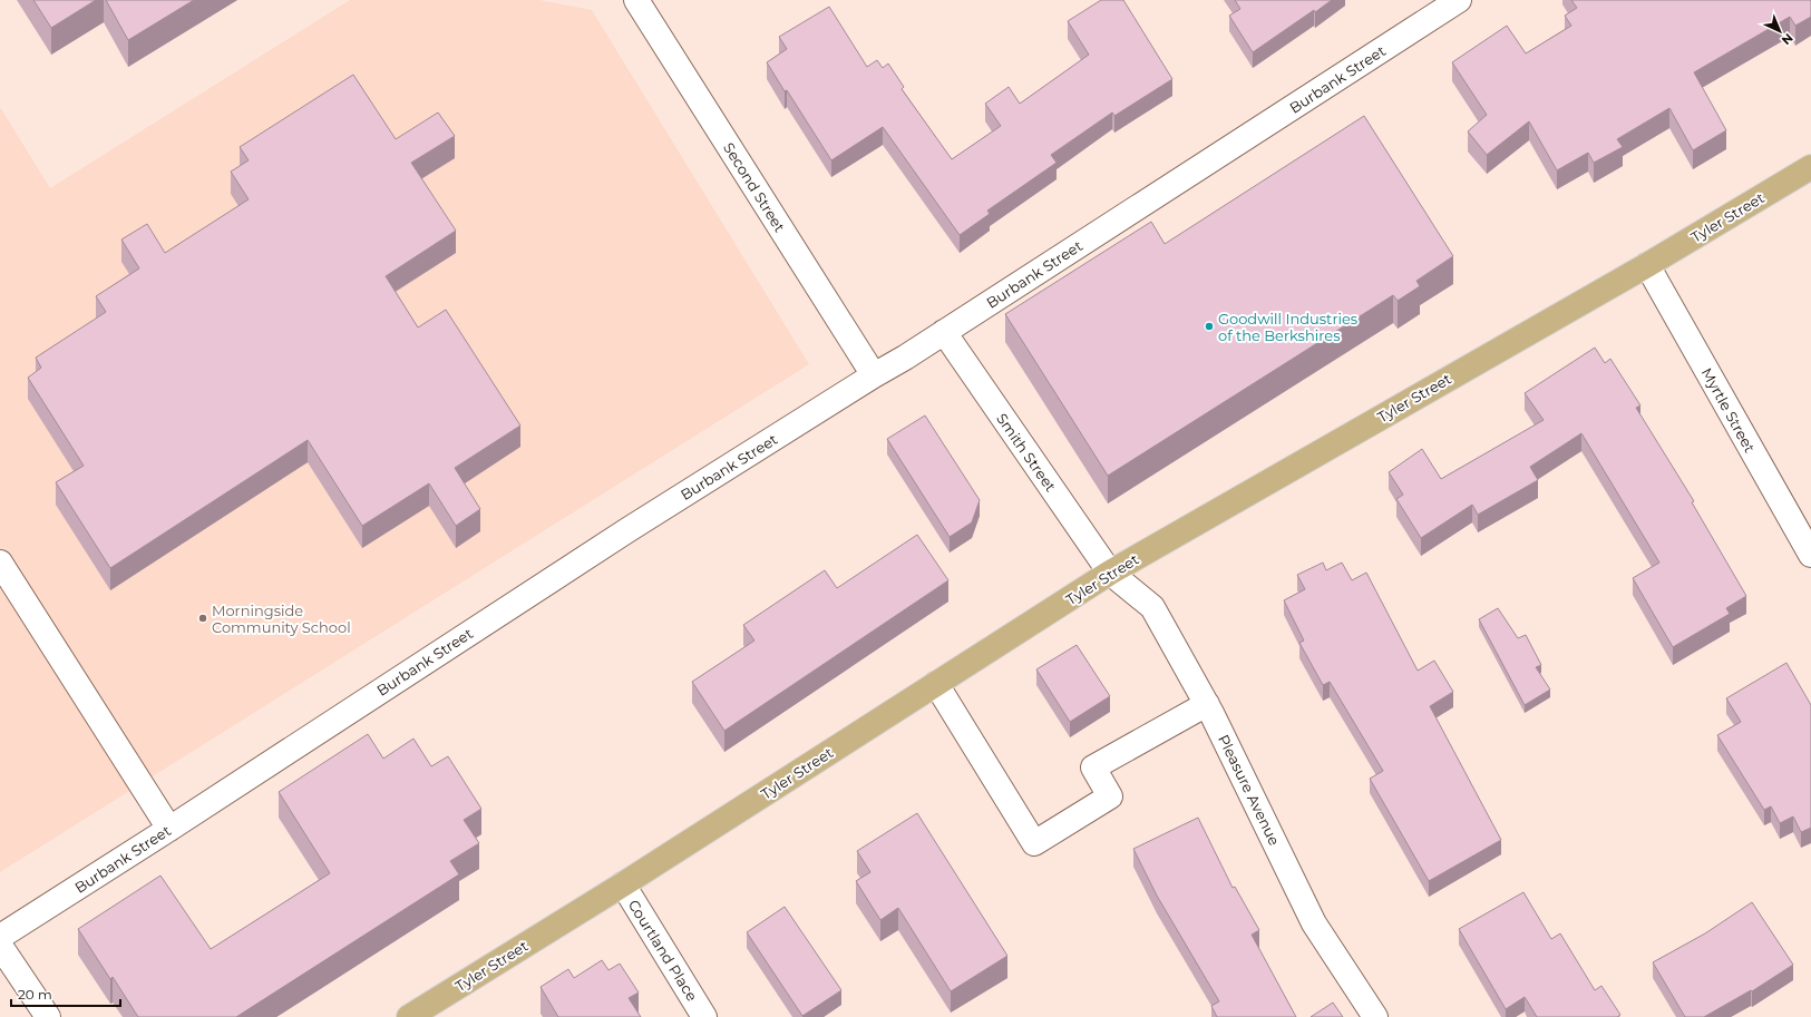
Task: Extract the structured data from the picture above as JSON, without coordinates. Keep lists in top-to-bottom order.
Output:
{
  "streets": {
    "main road": ["Tyler Street"],
    "street": [
      "Burbank Street",
      "Second Street",
      "Myrtle Street",
      "Smith Street",
      "Pleasure Avenue",
      "Courtland Place"
    ]
  },
  "crossings": [
    ["Burbank Street", "Second Street"],
    ["Burbank Street", "Smith Street"],
    ["Tyler Street", "Myrtle Street"],
    ["Tyler Street", "Smith Street"],
    ["Tyler Street", "Pleasure Avenue"],
    ["Tyler Street", "Courtland Place"],
    ["Smith Street", "Pleasure Avenue"]
  ],
  "places": ["Goodwill Industries of the Berkshires", "Morningside Community School"],
  "scale_bar": "20 m",
  "north": "bottom right"
}
